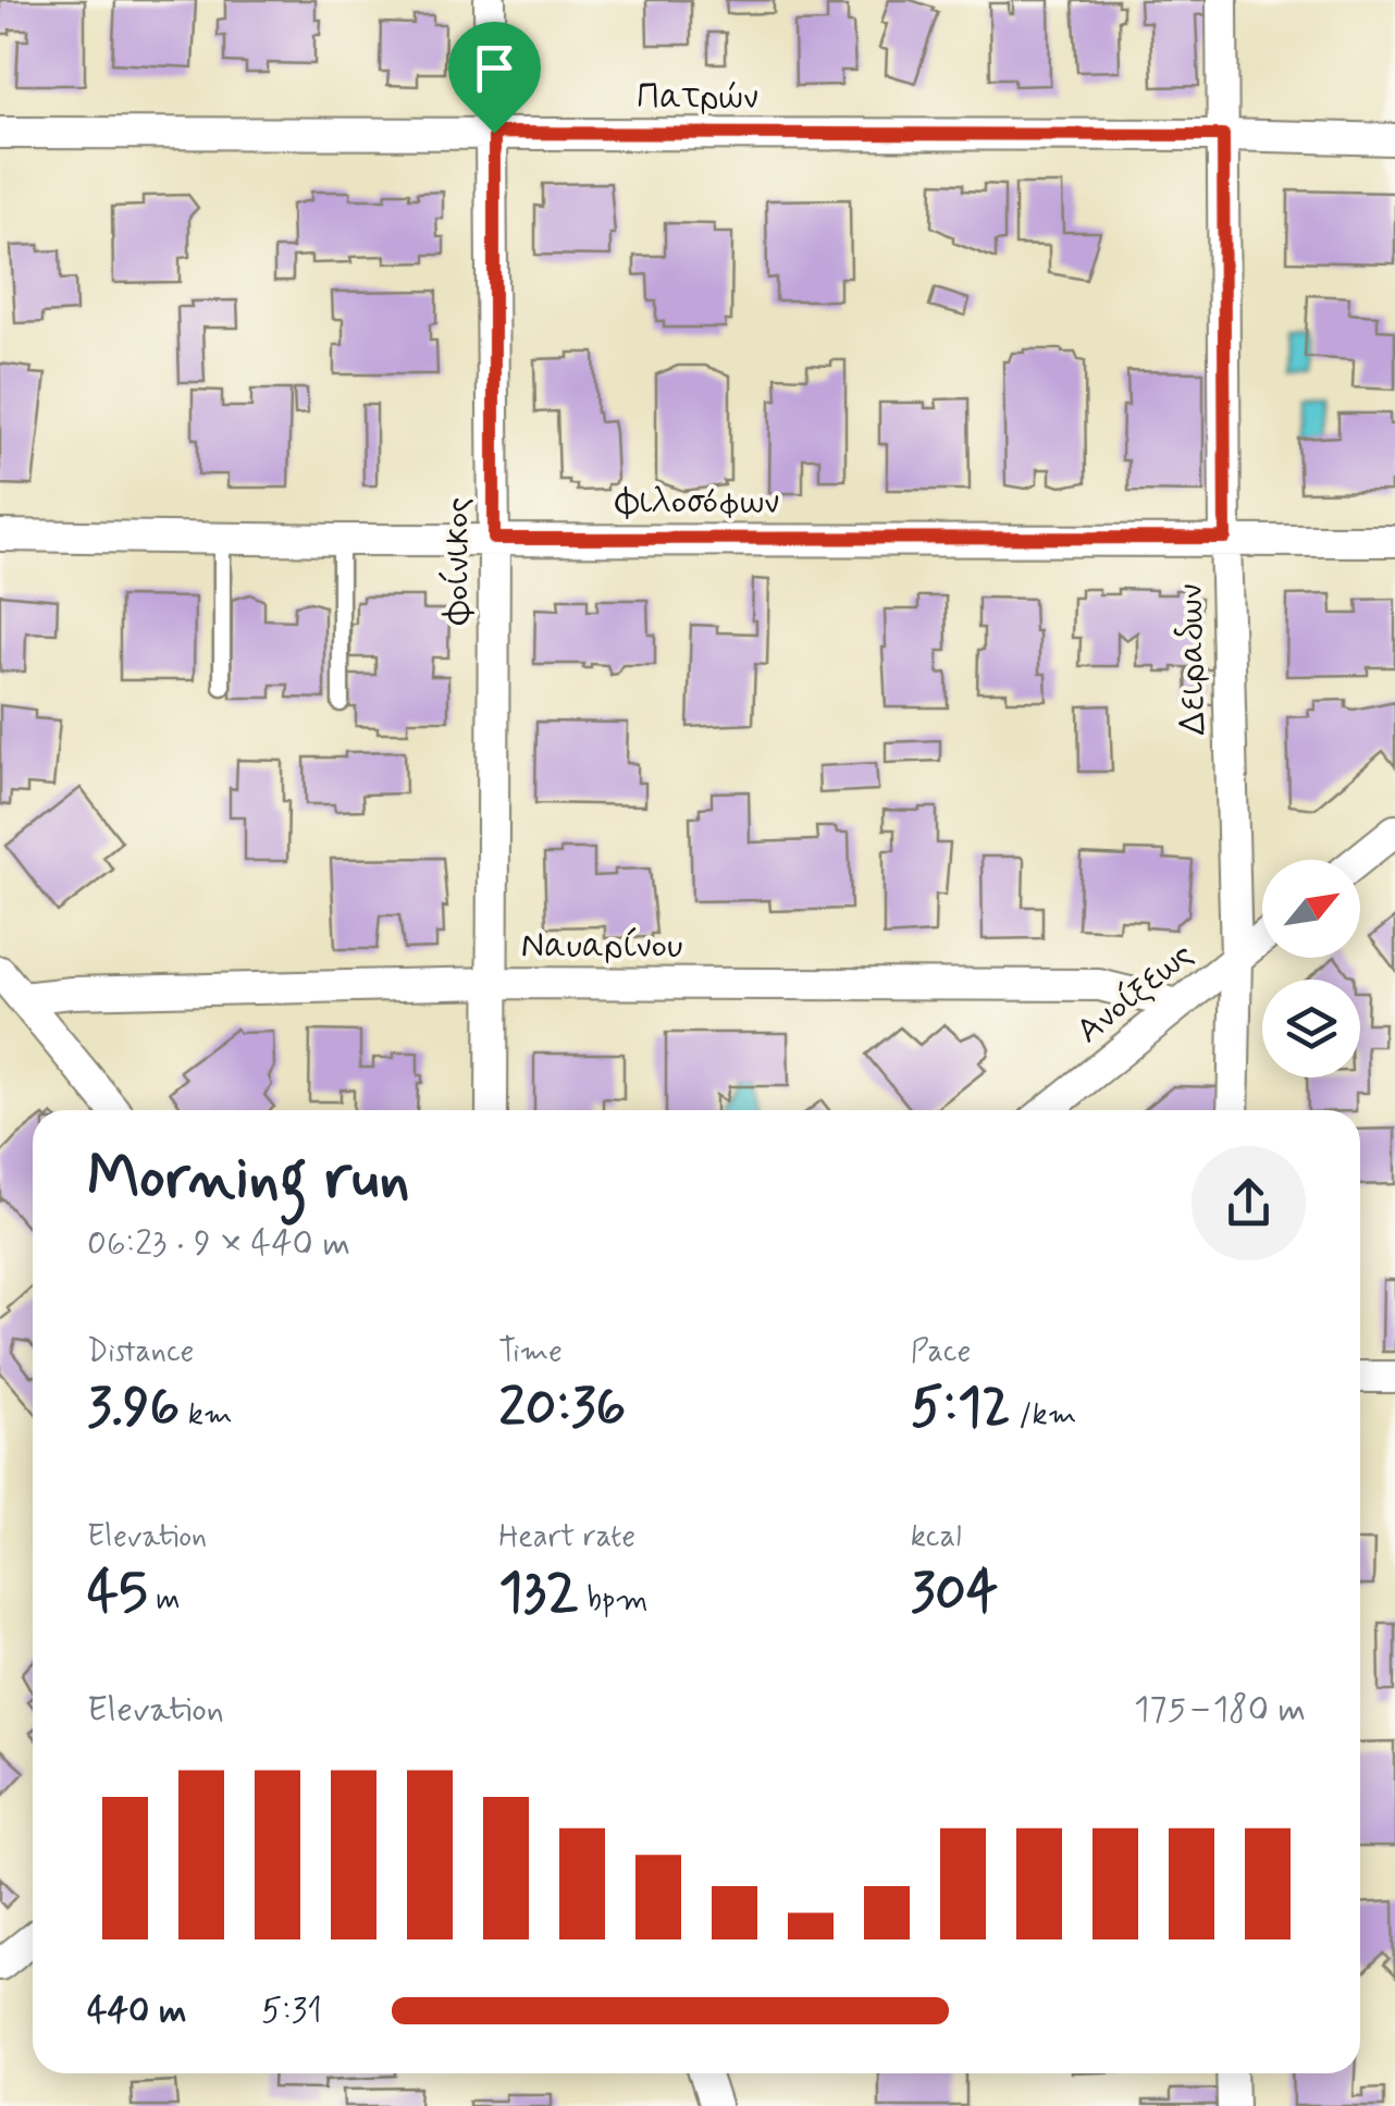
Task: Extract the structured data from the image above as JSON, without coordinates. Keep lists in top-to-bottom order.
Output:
{
  "streets": {
    "street": [
      "Πατρών",
      "Φιλοσόφων",
      "Φοίνικος",
      "Δειραδων",
      "Ναυαρίνου",
      "Ανοίξεως"
    ]
  },
  "crossings": [
    ["Πατρών", "Φοίνικος"],
    ["Πατρών", "Δειραδων"],
    ["Φιλοσόφων", "Φοίνικος"],
    ["Φιλοσόφων", "Δειραδων"],
    ["Φοίνικος", "Ναυαρίνου"],
    ["Δειραδων", "Ανοίξεως"],
    ["Ναυαρίνου", "Ανοίξεως"]
  ],
  "north": "top right",
  "page": {
    "heading": ["Morning run", "06:23 · 9 × 440 m"],
    "stats": [
      ["Distance", "3.96 km"],
      ["Time", "20:36"],
      ["Pace", "5:12 /km"],
      ["Elevation", "45 m"],
      ["Heart rate", "132 bpm"],
      ["kcal", "304"]
    ],
    "chart": ["Elevation", "175–180 m"],
    "list": [
      {
        "name": "440 m",
        "note": "5:31"
      }
    ]
  }
}
